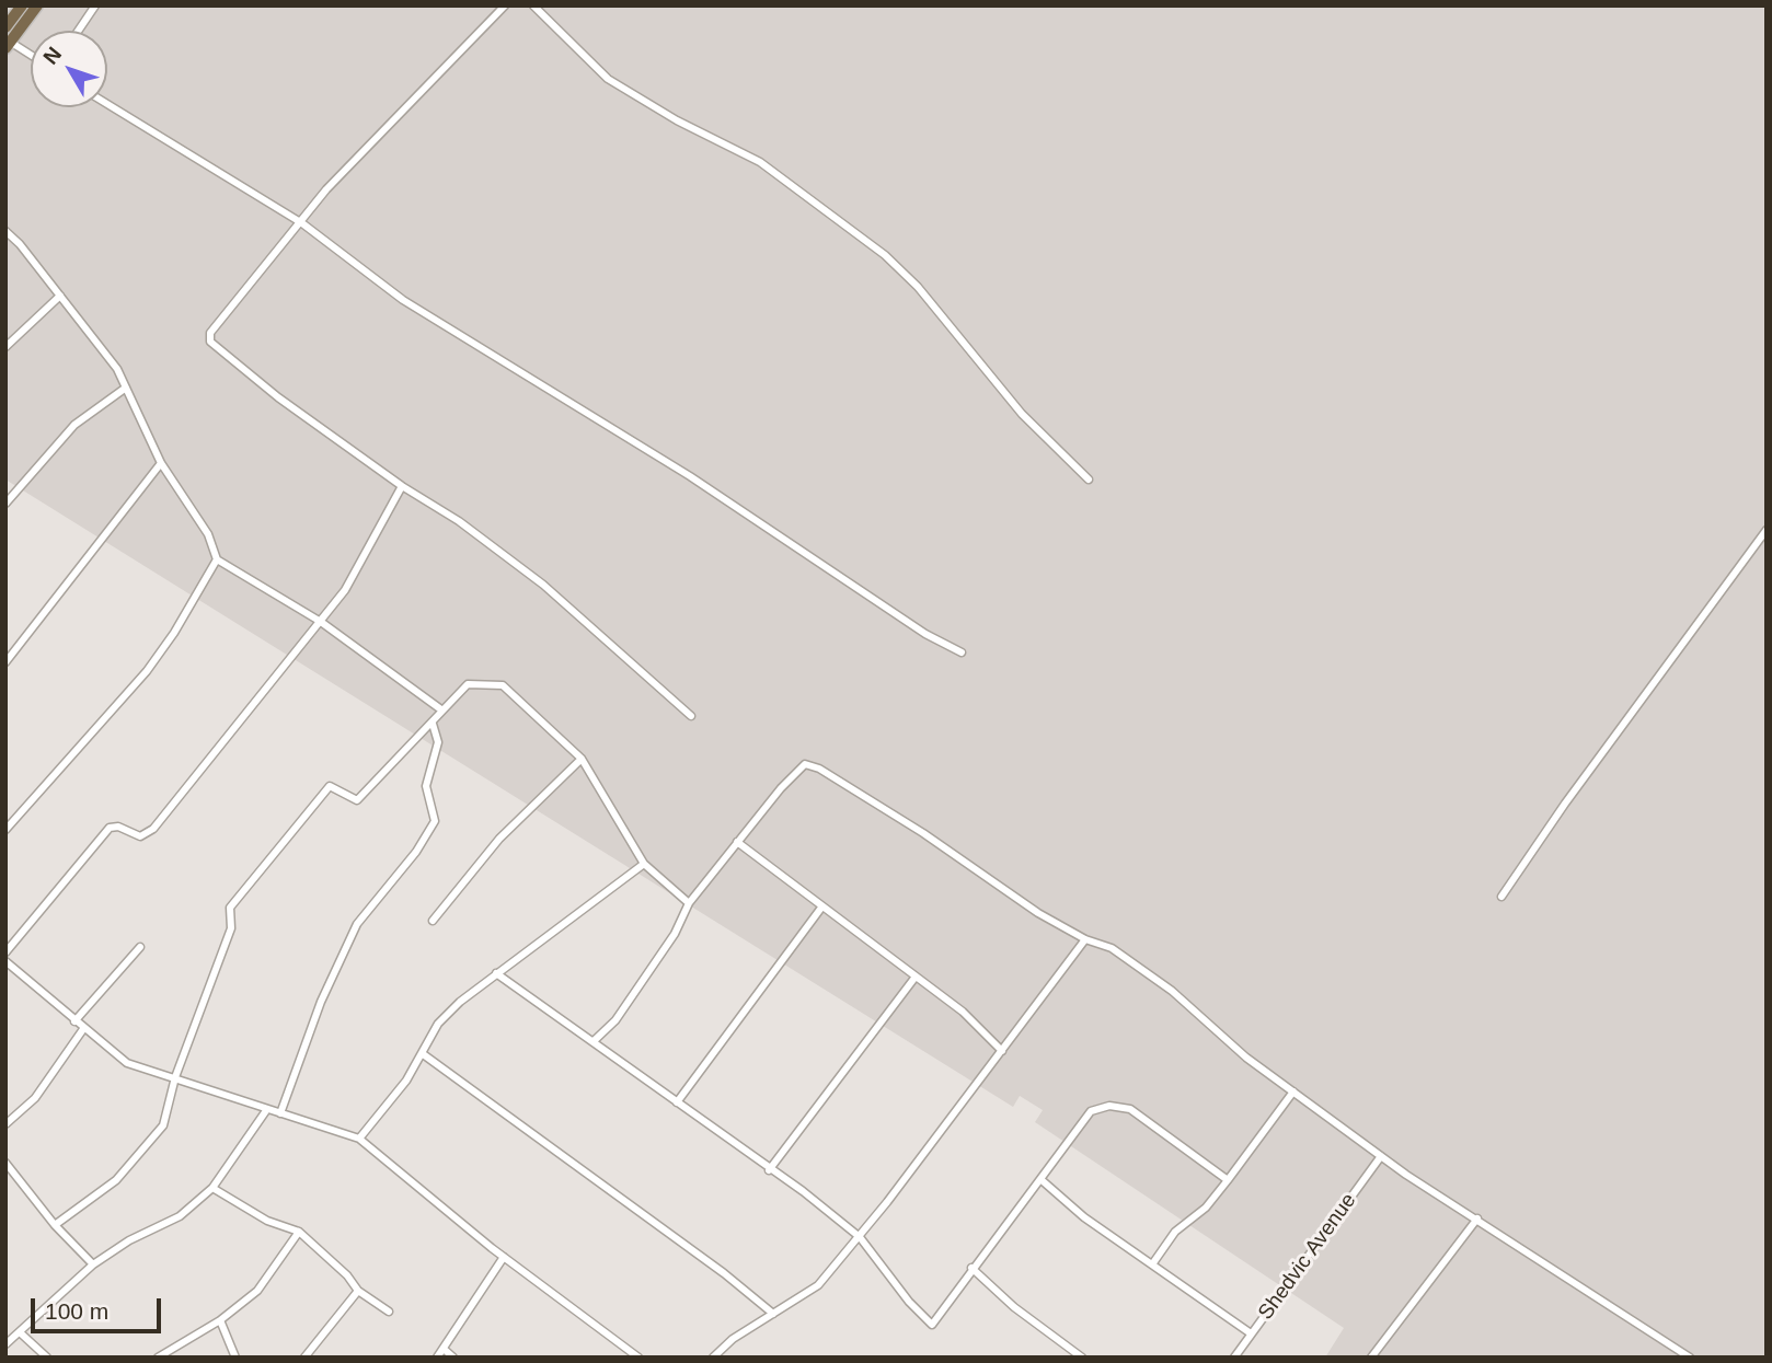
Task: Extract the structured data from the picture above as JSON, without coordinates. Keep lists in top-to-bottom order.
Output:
{
  "streets": {
    "street": ["Shedvic Avenue"]
  },
  "scale_bar": "100 m",
  "north": "top left"
}
